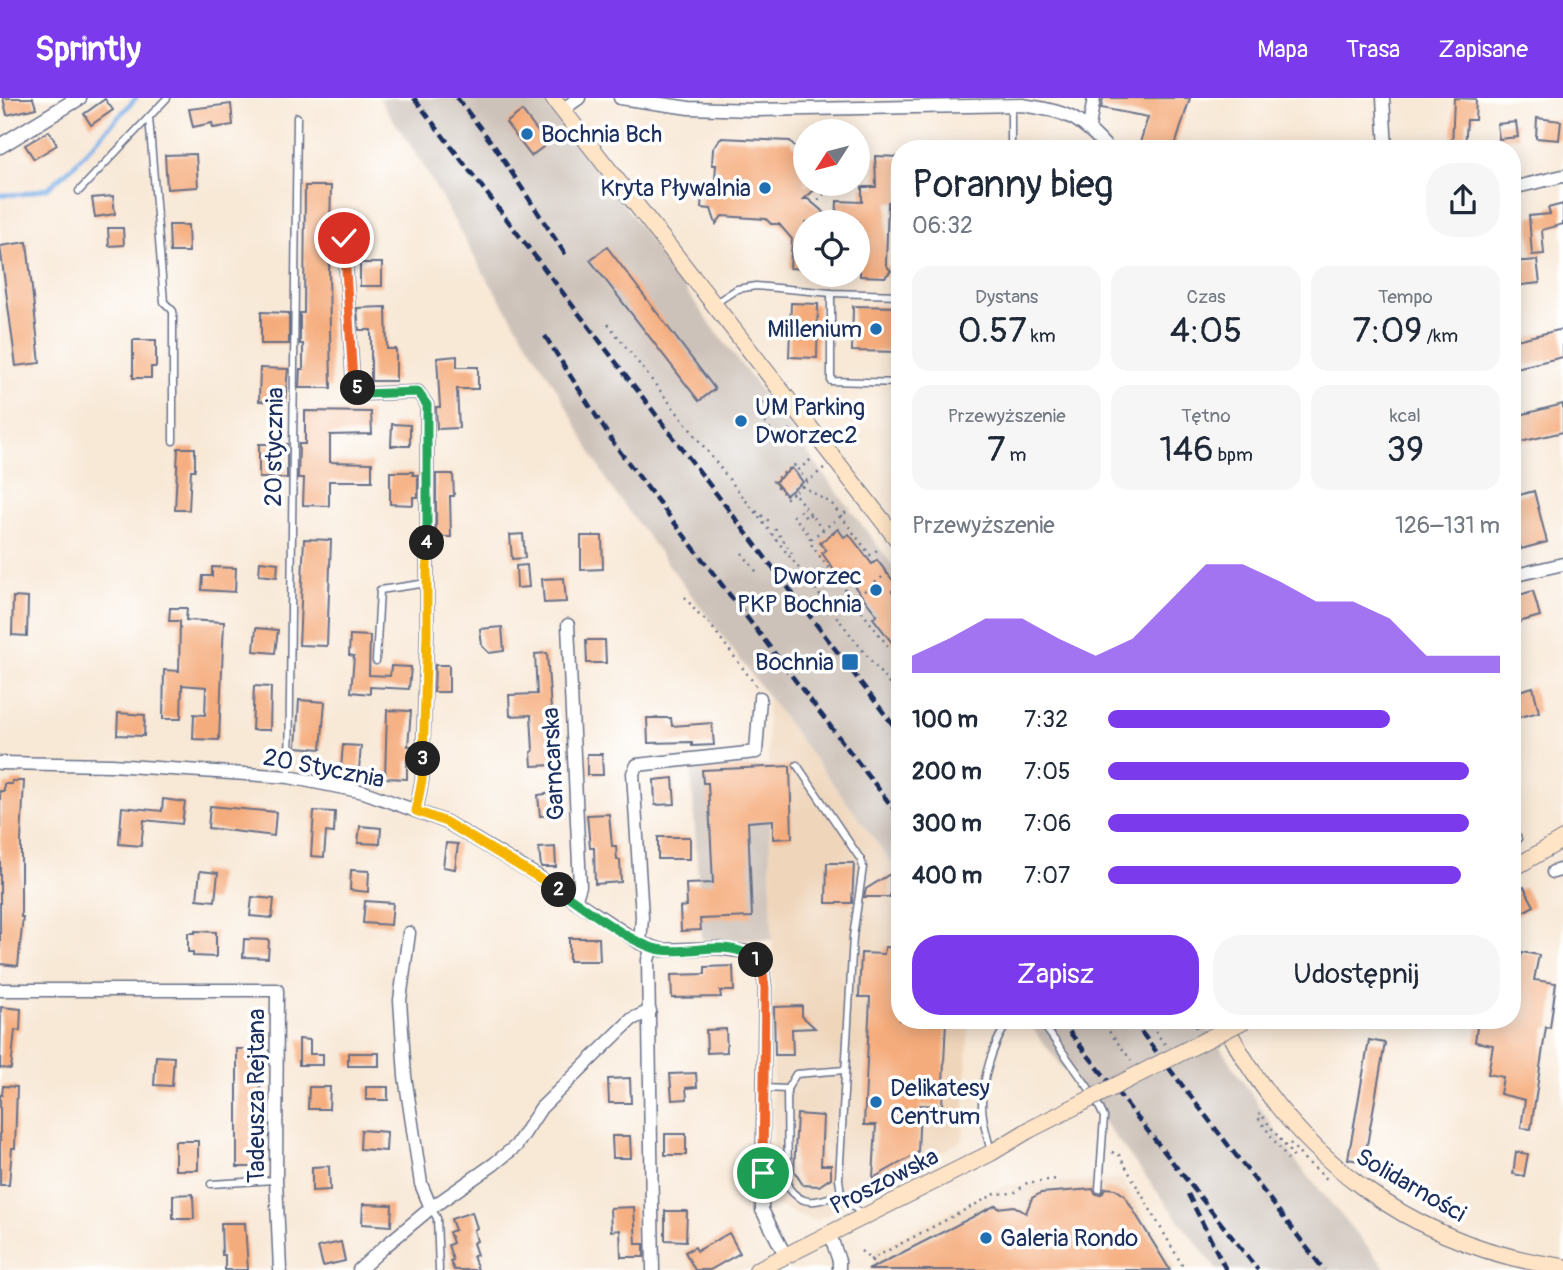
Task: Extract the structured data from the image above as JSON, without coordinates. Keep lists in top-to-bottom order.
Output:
{
  "streets": {
    "main road": ["Proszowska", "Solidarności"],
    "street": ["Garncarska", "20 Stycznia", "Tadeusza Rejtana"],
    "lane": ["20 stycznia"]
  },
  "crossings": [
    ["20 stycznia", "20 Stycznia"],
    ["Garncarska", "20 Stycznia"],
    ["20 Stycznia", "Proszowska"]
  ],
  "places": {
    "other": [
      "Bochnia Bch",
      "Kryta Pływalnia",
      "Millenium",
      "UM Parking Dworzec2",
      "Dworzec PKP Bochnia",
      "Delikatesy Centrum",
      "Galeria Rondo"
    ],
    "transit": ["Bochnia"]
  },
  "north": "bottom left",
  "page": {
    "header": "Sprintly",
    "nav": ["Mapa", "Trasa", "Zapisane"],
    "heading": ["Poranny bieg", "06:32"],
    "stats": [
      ["Dystans", "0.57 km"],
      ["Czas", "4:05"],
      ["Tempo", "7:09 /km"],
      ["Przewyższenie", "7 m"],
      ["Tętno", "146 bpm"],
      ["kcal", "39"]
    ],
    "pins": [
      "5",
      "4",
      "3",
      "2",
      "1"
    ],
    "chart": ["Przewyższenie", "126–131 m"],
    "list": [
      {
        "name": "100 m",
        "note": "7:32"
      },
      {
        "name": "200 m",
        "note": "7:05"
      },
      {
        "name": "300 m",
        "note": "7:06"
      },
      {
        "name": "400 m",
        "note": "7:07"
      }
    ],
    "buttons": ["Zapisz", "Udostępnij"]
  }
}
